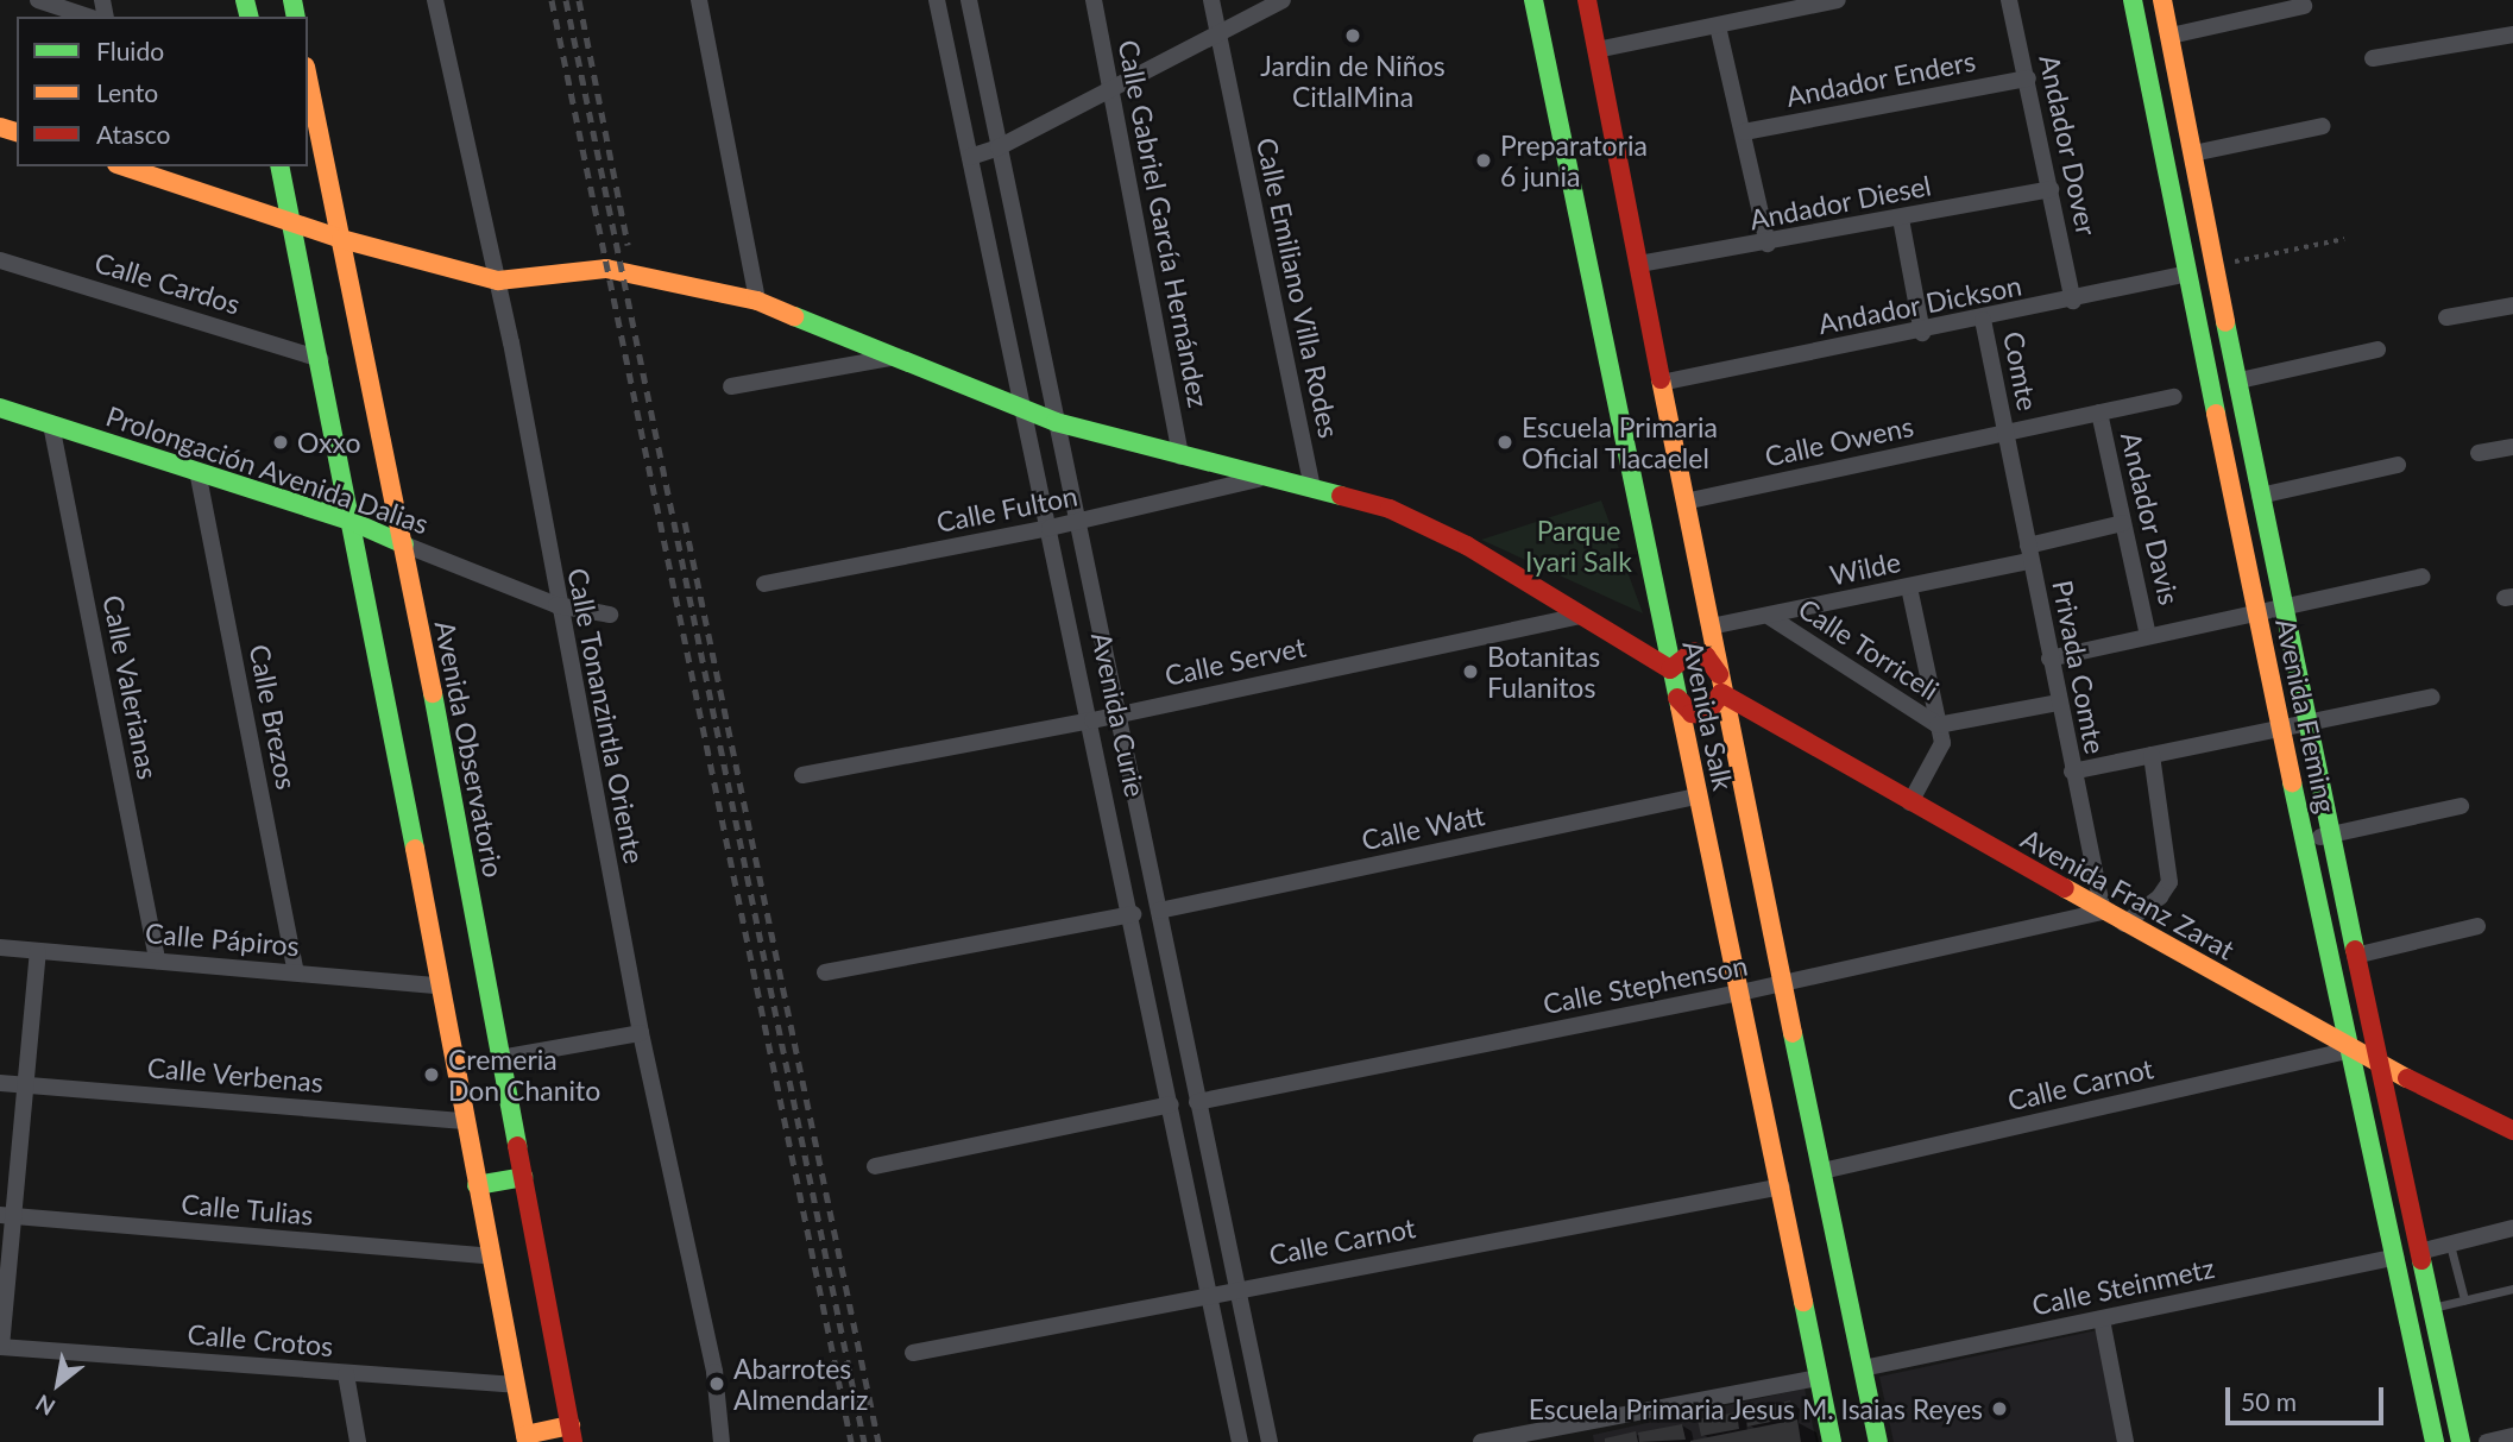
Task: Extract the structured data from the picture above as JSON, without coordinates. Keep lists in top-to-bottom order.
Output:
{
  "streets": {
    "street": [
      "Andador Enders",
      "Andador Dover",
      "Andador Diesel",
      "Calle Gabriel García Hernández",
      "Calle Cardos",
      "Calle Emiliano Villa Rodes",
      "Andador Dickson",
      "Comte",
      "Calle Owens",
      "Prolongación Avenida Dalias",
      "Calle Fulton",
      "Andador Davis",
      "Wilde",
      "Calle Torriceli",
      "Calle Servet",
      "Privada Comte",
      "Calle Valerianas",
      "Avenida Curie",
      "Calle Tonanzintla Oriente",
      "Avenida Salk",
      "Avenida Fleming",
      "Calle Brezos",
      "Avenida Observatorio",
      "Calle Watt",
      "Avenida Franz Zarat",
      "Calle Pápiros",
      "Calle Stephenson",
      "Calle Verbenas",
      "Calle Carnot",
      "Calle Tulias",
      "Calle Steinmetz",
      "Calle Crotos"
    ]
  },
  "crossings": [
    ["Andador Enders", "Andador Dover"],
    ["Andador Dover", "Andador Diesel"],
    ["Andador Dover", "Andador Dickson"],
    ["Andador Diesel", "Avenida Salk"],
    ["Andador Dickson", "Comte"],
    ["Andador Dickson", "Avenida Salk"],
    ["Andador Dickson", "Avenida Fleming"],
    ["Comte", "Calle Owens"],
    ["Comte", "Privada Comte"],
    ["Calle Owens", "Andador Davis"],
    ["Calle Owens", "Privada Comte"],
    ["Calle Owens", "Avenida Salk"],
    ["Prolongación Avenida Dalias", "Calle Valerianas"],
    ["Prolongación Avenida Dalias", "Calle Tonanzintla Oriente"],
    ["Prolongación Avenida Dalias", "Calle Brezos"],
    ["Prolongación Avenida Dalias", "Avenida Observatorio"],
    ["Calle Fulton", "Avenida Curie"],
    ["Andador Davis", "Wilde"],
    ["Wilde", "Calle Torriceli"],
    ["Wilde", "Privada Comte"],
    ["Wilde", "Avenida Salk"],
    ["Calle Torriceli", "Avenida Franz Zarat"],
    ["Calle Servet", "Avenida Curie"],
    ["Privada Comte", "Avenida Franz Zarat"],
    ["Privada Comte", "Calle Stephenson"],
    ["Calle Valerianas", "Calle Pápiros"],
    ["Avenida Curie", "Calle Watt"],
    ["Avenida Curie", "Calle Stephenson"],
    ["Avenida Curie", "Calle Carnot"],
    ["Avenida Salk", "Calle Watt"],
    ["Avenida Salk", "Avenida Franz Zarat"],
    ["Avenida Salk", "Calle Stephenson"],
    ["Avenida Salk", "Calle Carnot"],
    ["Avenida Salk", "Calle Steinmetz"],
    ["Avenida Fleming", "Avenida Franz Zarat"],
    ["Avenida Fleming", "Calle Carnot"],
    ["Avenida Fleming", "Calle Steinmetz"],
    ["Calle Brezos", "Calle Pápiros"],
    ["Avenida Franz Zarat", "Calle Stephenson"],
    ["Avenida Franz Zarat", "Calle Carnot"]
  ],
  "parks": ["Parque Iyari Salk"],
  "places": [
    "Jardin de Niños CitlalMina",
    "Preparatoria 6 junia",
    "Oxxo",
    "Escuela Primaria Oficial Tlacaelel",
    "Botanitas Fulanitos",
    "Cremeria Don Chanito",
    "Abarrotes Almendariz",
    "Escuela Primaria Jesus M. Isaias Reyes"
  ],
  "legend": ["Fluido", "Lento", "Atasco"],
  "scale_bar": "50 m",
  "north": "bottom left"
}
